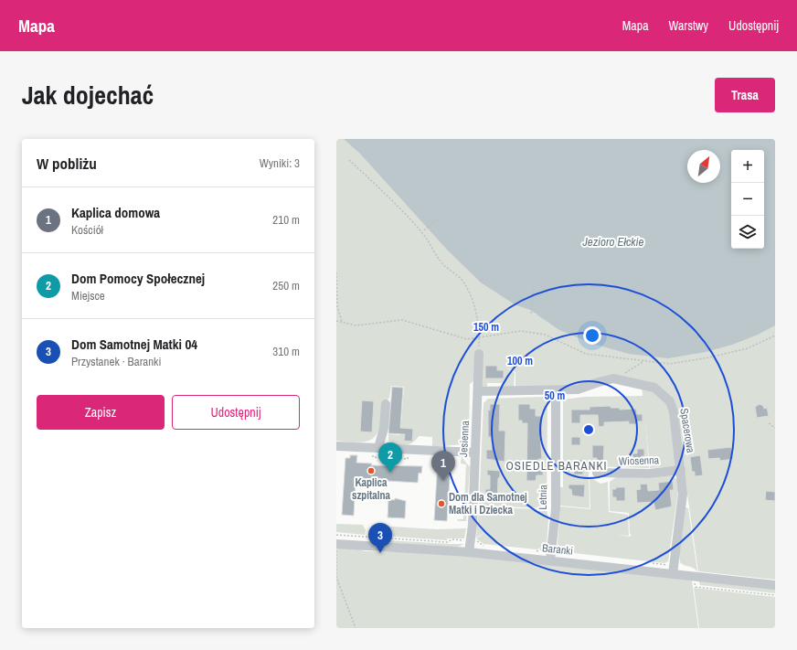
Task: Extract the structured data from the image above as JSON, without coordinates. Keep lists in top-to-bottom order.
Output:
{
  "streets": {
    "street": [
      "Spacerowa",
      "Jesienna",
      "Wiosenna",
      "Letnia",
      "Baranki"
    ]
  },
  "crossings": [
    ["Spacerowa", "Jesienna"],
    ["Spacerowa", "Wiosenna"],
    ["Spacerowa", "Letnia"],
    ["Spacerowa", "Baranki"],
    ["Jesienna", "Baranki"],
    ["Letnia", "Baranki"]
  ],
  "districts": ["OSIEDLE BARANKI"],
  "water": ["Jezioro Ełckie"],
  "places": ["Kaplica szpitalna", "Dom dla Samotnej Matki i Dziecka"],
  "north": "top right",
  "page": {
    "header": "Mapa",
    "nav": ["Mapa", "Warstwy", "Udostępnij"],
    "title": "Jak dojechać",
    "buttons": [
      "Trasa",
      ["Zapisz", "Udostępnij"]
    ],
    "heading": ["W pobliżu", "Wyniki: 3"],
    "map_buttons": ["+", "−"],
    "list": [
      {
        "mark": "1",
        "name": "Kaplica domowa",
        "note": "Kościół",
        "value": "210 m"
      },
      {
        "mark": "2",
        "name": "Dom Pomocy Społecznej",
        "note": "Miejsce",
        "value": "250 m"
      },
      {
        "mark": "3",
        "name": "Dom Samotnej Matki 04",
        "note": "Przystanek · Baranki",
        "value": "310 m"
      }
    ],
    "pins": ["2", "1", "3"]
  },
  "rings": ["150 m", "100 m", "50 m"]
}
